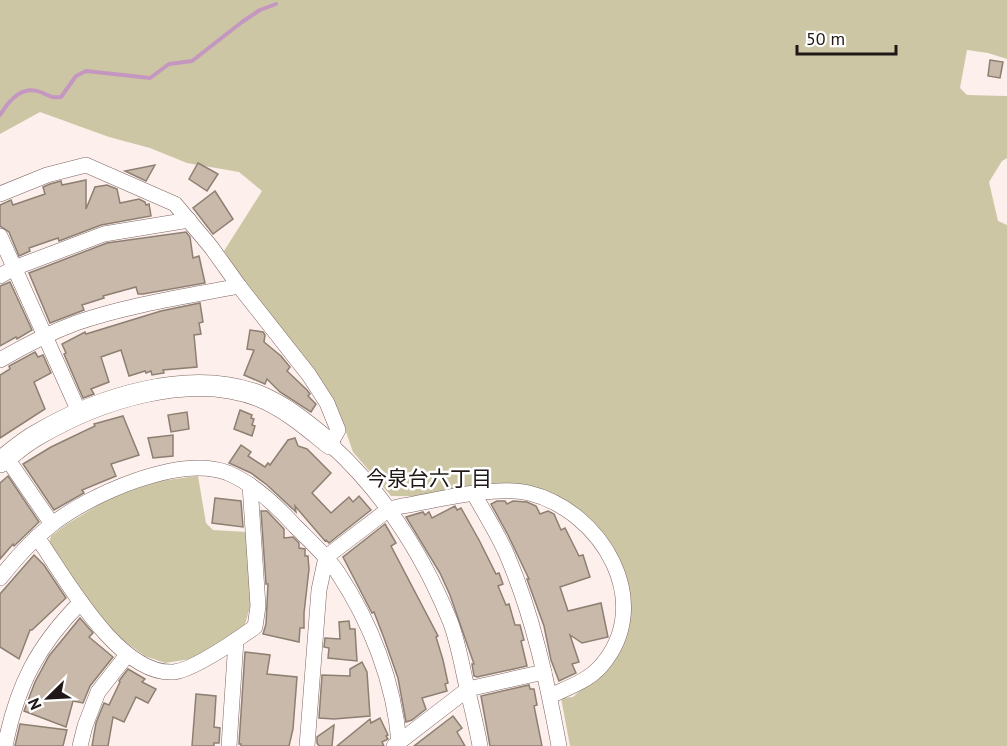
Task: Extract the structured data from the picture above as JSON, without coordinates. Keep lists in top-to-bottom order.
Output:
{
  "districts": ["今泉台六丁目"],
  "scale_bar": "50 m",
  "north": "bottom left"
}
